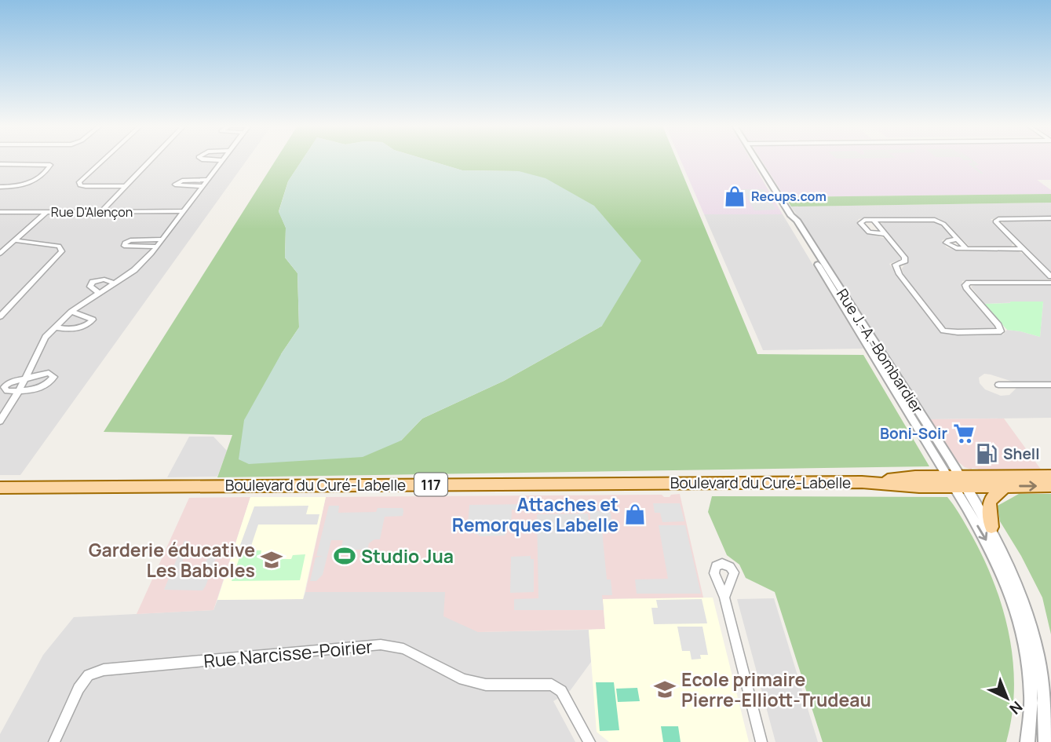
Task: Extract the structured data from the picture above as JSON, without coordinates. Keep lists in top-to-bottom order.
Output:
{
  "streets": {
    "main road": ["Boulevard du Curé-Labelle", "117"],
    "street": ["Rue D'Alençon", "Rue J.-A.-Bombardier", "Rue Narcisse-Poirier"]
  },
  "crossings": [
    ["Rue J.-A.-Bombardier", "Boulevard du Curé-Labelle"]
  ],
  "places": {
    "shop": ["Recups.com", "Attaches et Remorques Labelle"],
    "supermarket": ["Boni-Soir"],
    "fuel station": ["Shell"],
    "sports": ["Studio Jua"],
    "school or university": ["Garderie éducative Les Babioles", "Ecole primaire Pierre-Elliott-Trudeau"]
  },
  "north": "bottom right"
}
